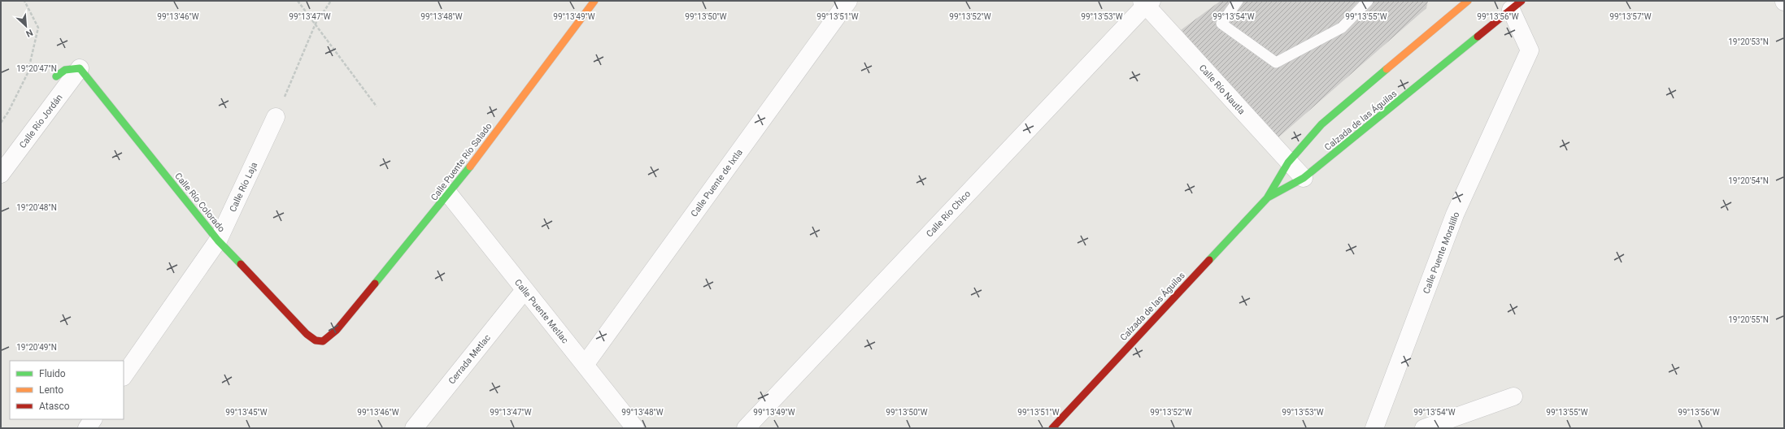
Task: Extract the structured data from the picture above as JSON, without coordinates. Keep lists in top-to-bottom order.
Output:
{
  "streets": {
    "main road": ["Calzada de las Águilas", "Calle Puente Río Salado", "Calle Río Colorado"],
    "street": [
      "Calle Río Nautla",
      "Calle Río Jordán",
      "Calle Puente de Ixtla",
      "Calle Río Laja",
      "Calle Río Chico",
      "Calle Puente Moralillo",
      "Calle Puente Metlac",
      "Cerrada Metlac"
    ]
  },
  "crossings": [
    ["Calle Río Nautla", "Calzada de las Águilas"],
    ["Calle Río Nautla", "Calle Río Chico"],
    ["Calzada de las Águilas", "Calle Puente Moralillo"],
    ["Calle Río Jordán", "Calle Río Colorado"],
    ["Calle Puente Río Salado", "Calle Río Colorado"],
    ["Calle Puente Río Salado", "Calle Puente Metlac"],
    ["Calle Puente de Ixtla", "Calle Puente Metlac"],
    ["Calle Río Laja", "Calle Río Colorado"],
    ["Calle Puente Metlac", "Cerrada Metlac"]
  ],
  "legend": ["Fluido", "Lento", "Atasco"],
  "north": "bottom right",
  "coordinates": [
    "99°13'46\"W",
    "99°13'47\"W",
    "99°13'48\"W",
    "99°13'49\"W",
    "99°13'50\"W",
    "99°13'51\"W",
    "99°13'52\"W",
    "99°13'53\"W",
    "99°13'54\"W",
    "99°13'55\"W",
    "99°13'56\"W",
    "99°13'57\"W",
    "19°20'53\"N",
    "19°20'47\"N",
    "19°20'54\"N",
    "19°20'48\"N",
    "19°20'55\"N",
    "19°20'49\"N",
    "99°13'45\"W"
  ]
}
